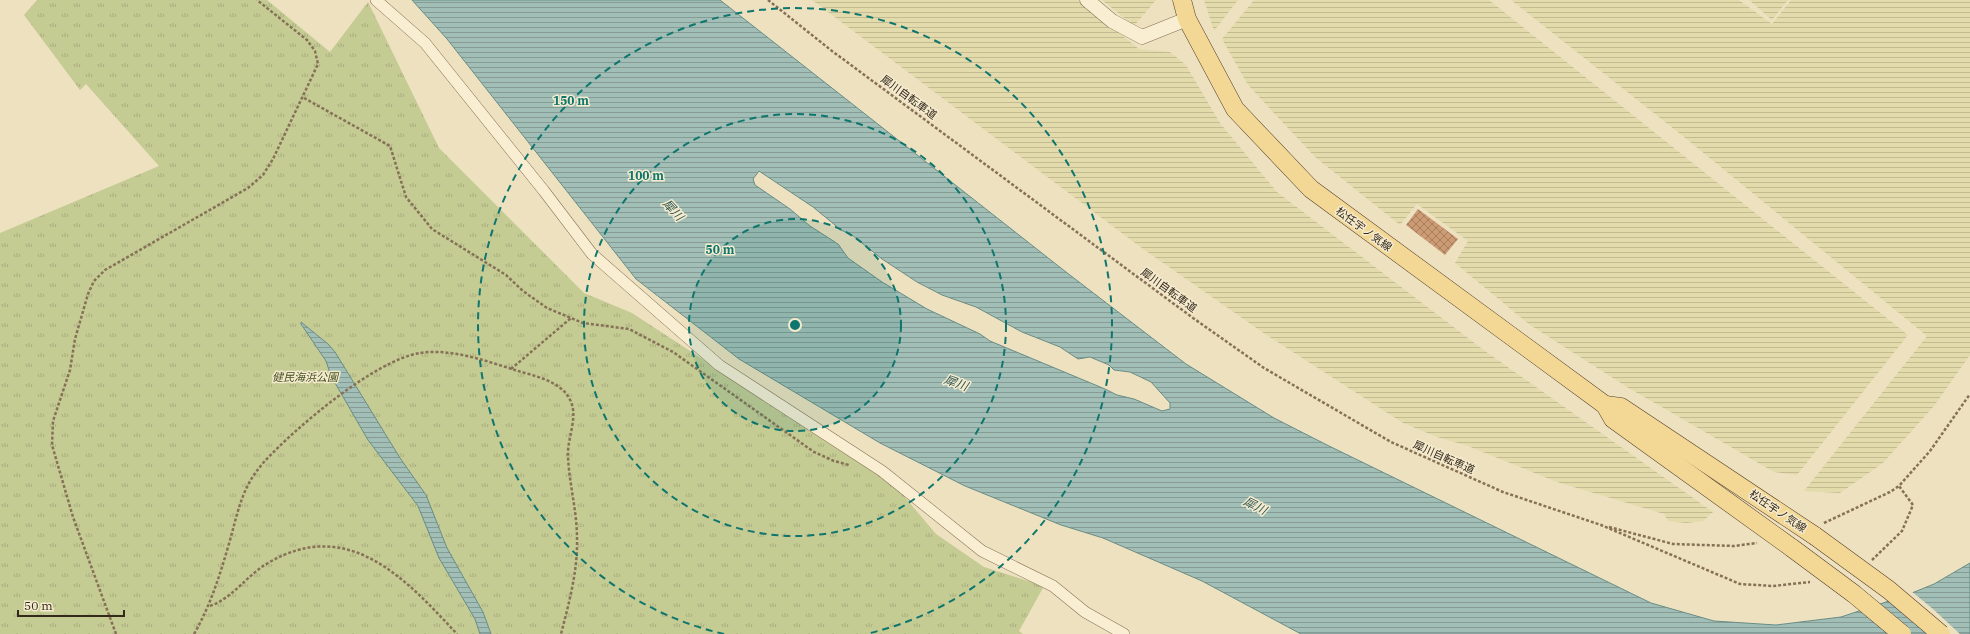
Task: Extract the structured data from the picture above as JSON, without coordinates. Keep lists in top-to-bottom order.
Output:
{
  "streets": {
    "main road": ["松任宇ノ気線"],
    "path": ["犀川自転車道"]
  },
  "crossings": [
    ["犀川自転車道", "松任宇ノ気線"]
  ],
  "water": ["犀川"],
  "parks": ["健民海浜公園"],
  "scale_bar": "50 m",
  "rings": ["150 m", "100 m", "50 m"]
}
